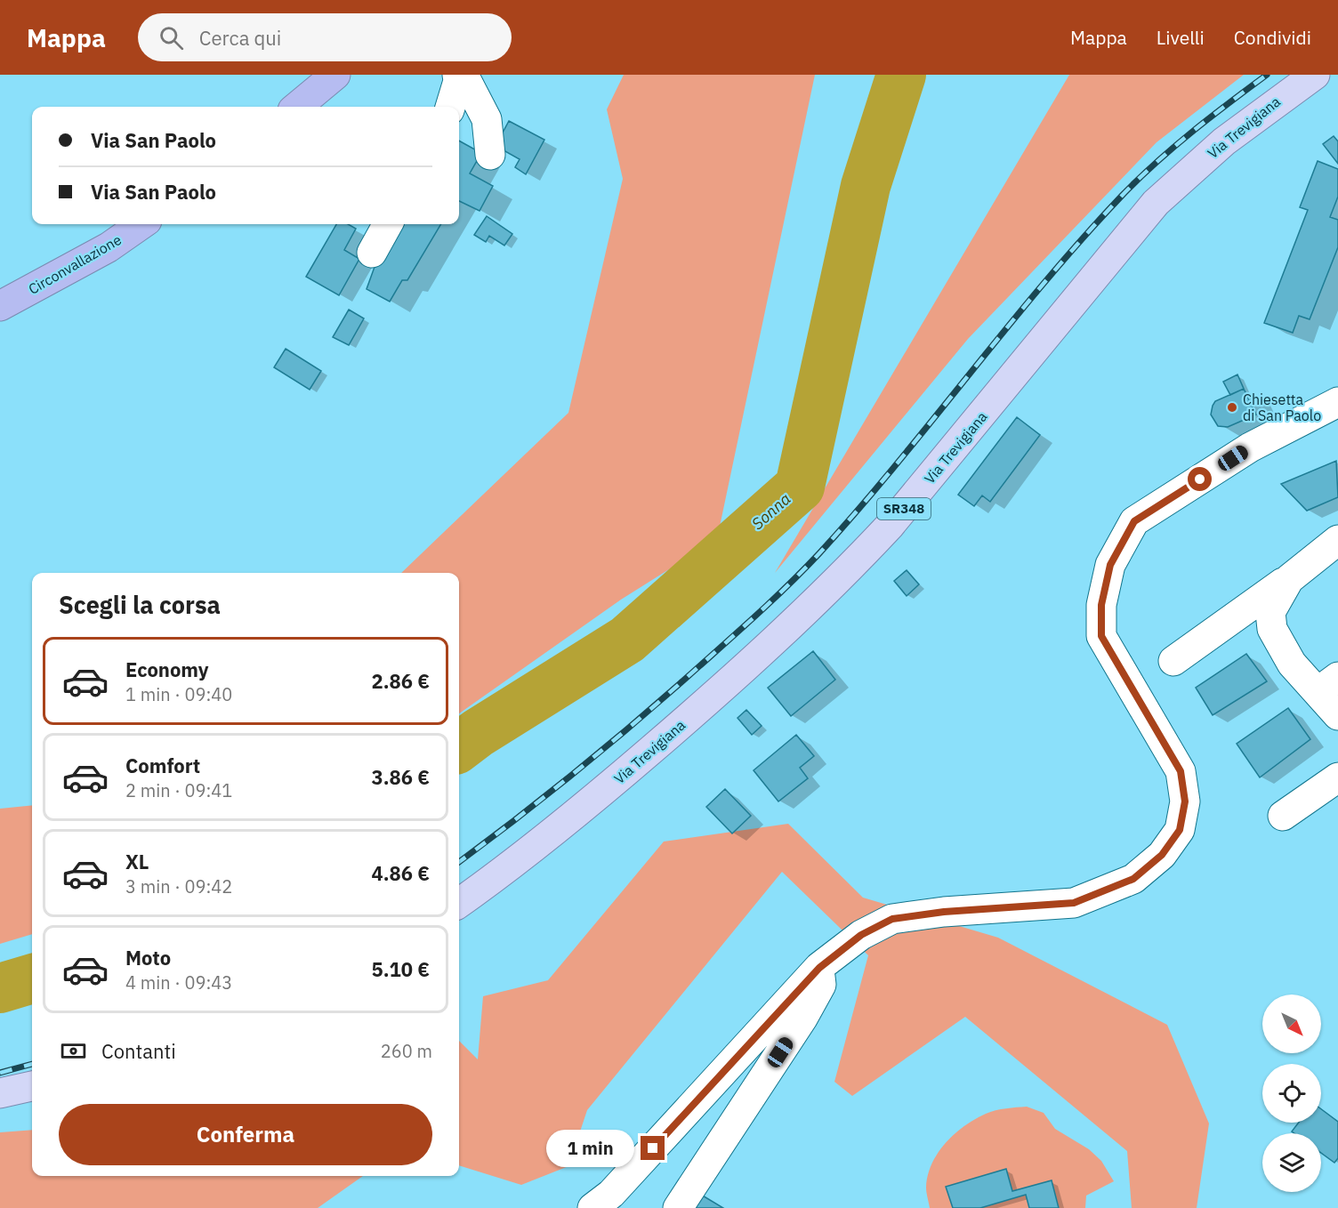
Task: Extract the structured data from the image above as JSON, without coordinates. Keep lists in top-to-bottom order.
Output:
{
  "streets": {
    "highway": ["Circonvallazione"],
    "main road": ["Via Trevigiana", "SR348"]
  },
  "water": ["Sonna"],
  "places": ["Chiesetta di San Paolo"],
  "north": "bottom right",
  "page": {
    "header": "Mappa",
    "search": "Cerca qui",
    "nav": ["Mappa", "Livelli", "Condividi"],
    "banner": ["Via San Paolo", "Via San Paolo"],
    "heading": "Scegli la corsa",
    "list": [
      {
        "name": "Economy",
        "note": "1 min · 09:40",
        "value": "2.86 €"
      },
      {
        "name": "Comfort",
        "note": "2 min · 09:41",
        "value": "3.86 €"
      },
      {
        "name": "XL",
        "note": "3 min · 09:42",
        "value": "4.86 €"
      },
      {
        "name": "Moto",
        "note": "4 min · 09:43",
        "value": "5.10 €"
      }
    ],
    "pay": ["Contanti", "260 m"],
    "buttons": "Conferma",
    "bubble": "1 min"
  }
}
